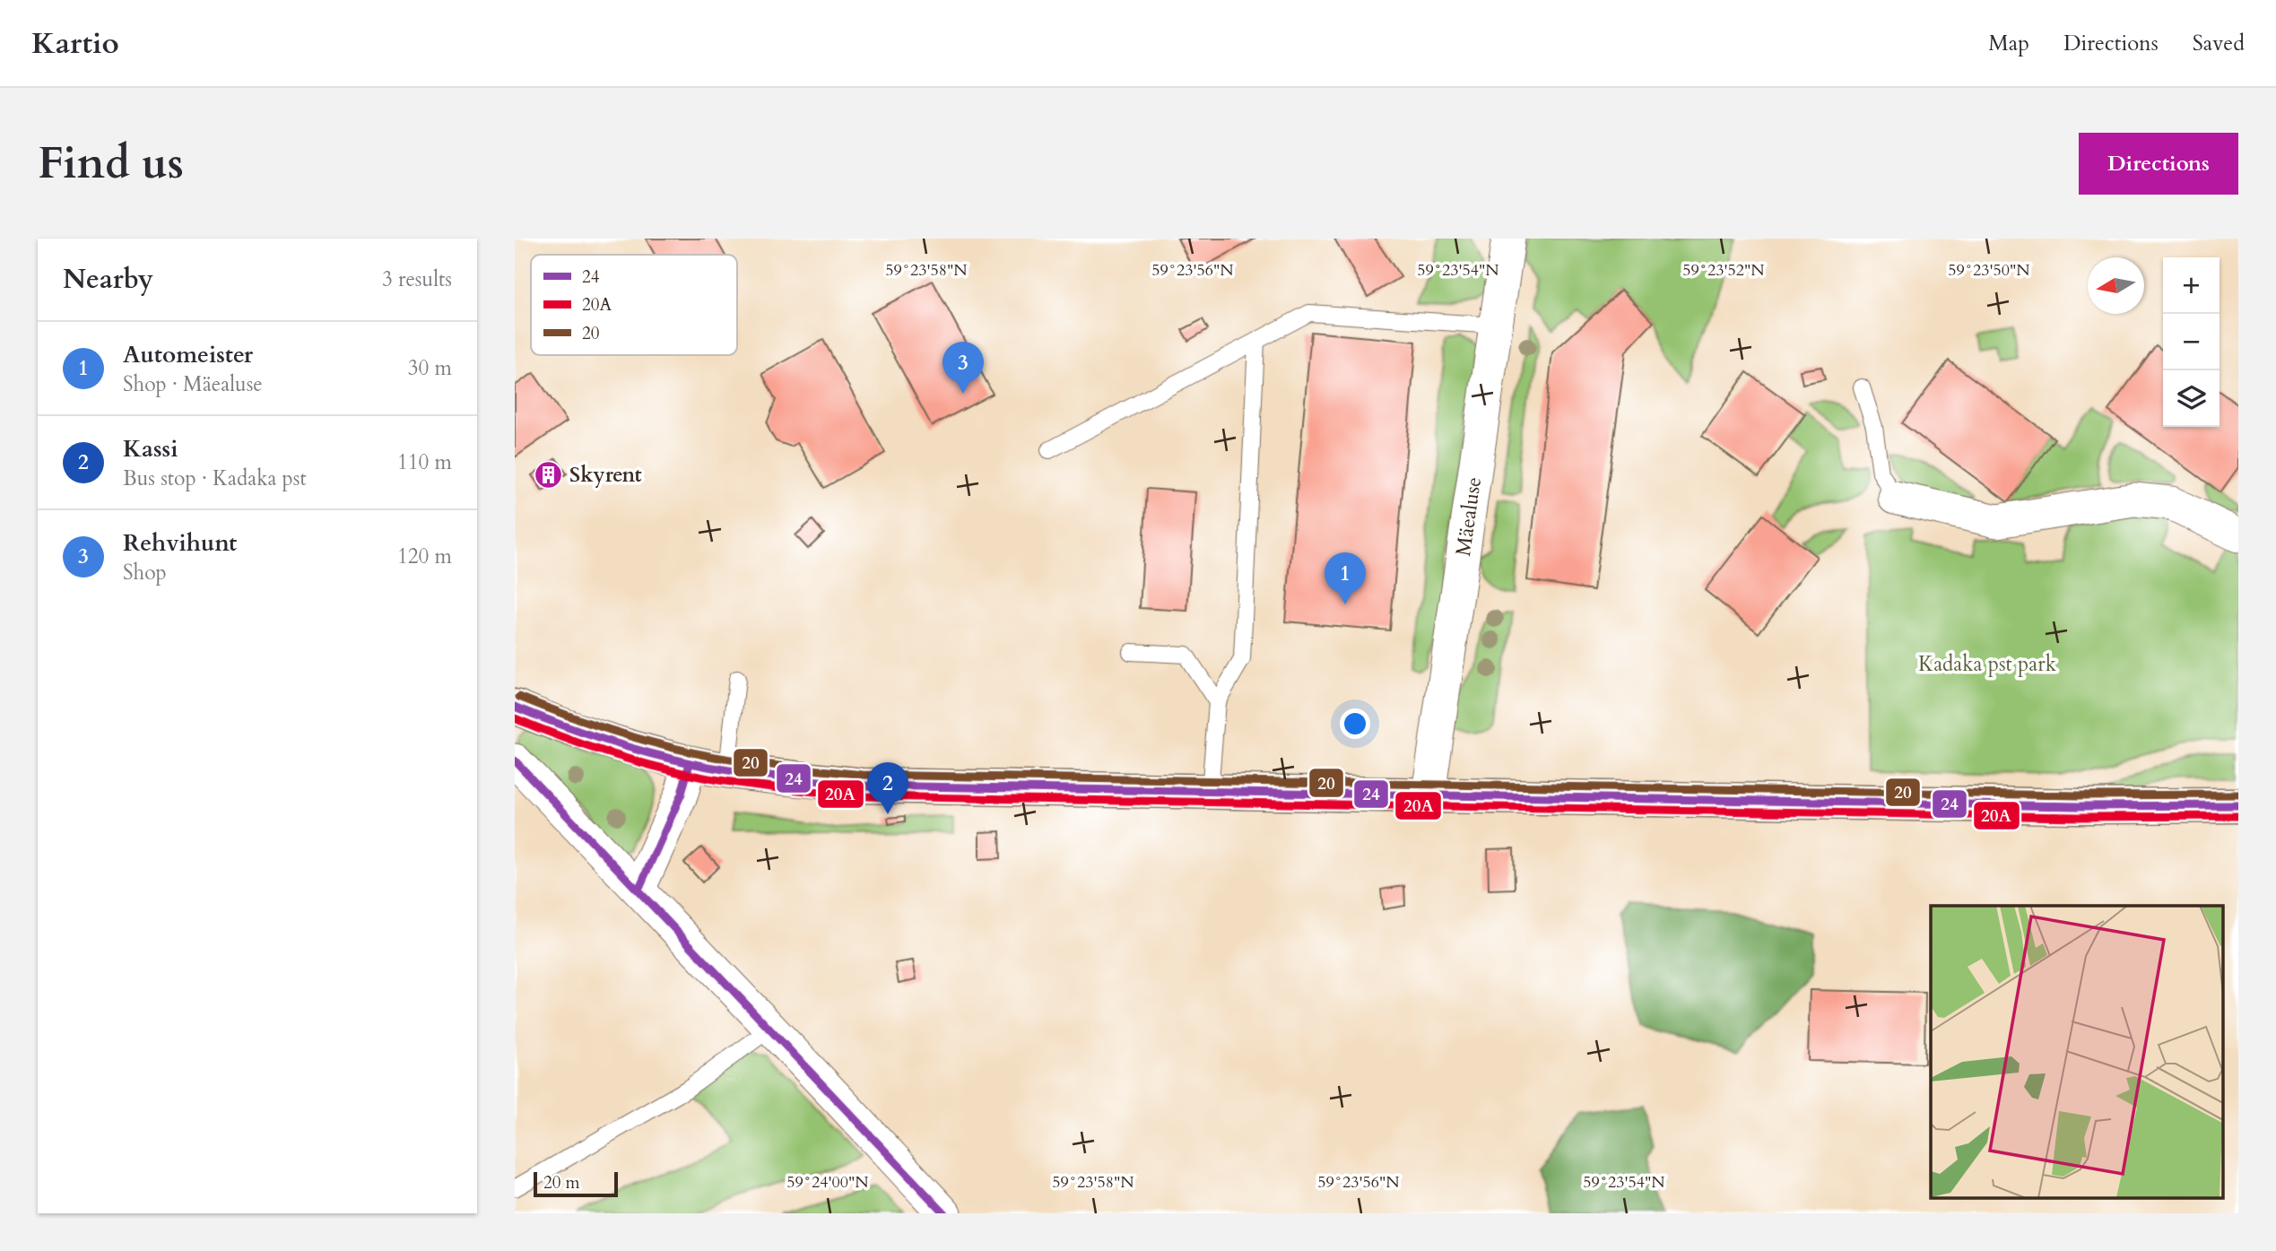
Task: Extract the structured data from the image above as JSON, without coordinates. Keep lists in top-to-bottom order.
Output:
{
  "streets": {
    "street": ["Mäealuse"]
  },
  "parks": ["Kadaka pst park"],
  "places": {
    "building": ["Skyrent"]
  },
  "lines": ["transit line 20", "transit line 24", "transit line 20A"],
  "legend": ["24", "20A", "20"],
  "scale_bar": "20 m",
  "north": "left",
  "page": {
    "header": "Kartio",
    "nav": ["Map", "Directions", "Saved"],
    "buttons": "Directions",
    "title": "Find us",
    "heading": ["Nearby", "3 results"],
    "map_buttons": ["+", "−"],
    "list": [
      {
        "mark": "1",
        "name": "Automeister",
        "note": "Shop · Mäealuse",
        "value": "30 m"
      },
      {
        "mark": "2",
        "name": "Kassi",
        "note": "Bus stop · Kadaka pst",
        "value": "110 m"
      },
      {
        "mark": "3",
        "name": "Rehvihunt",
        "note": "Shop",
        "value": "120 m"
      }
    ],
    "pins": ["3", "1", "2"],
    "scale": "20 m"
  },
  "coordinates": [
    "59°23'58\"N",
    "59°23'56\"N",
    "59°23'54\"N",
    "59°23'52\"N",
    "59°23'50\"N",
    "59°24'00\"N"
  ]
}
